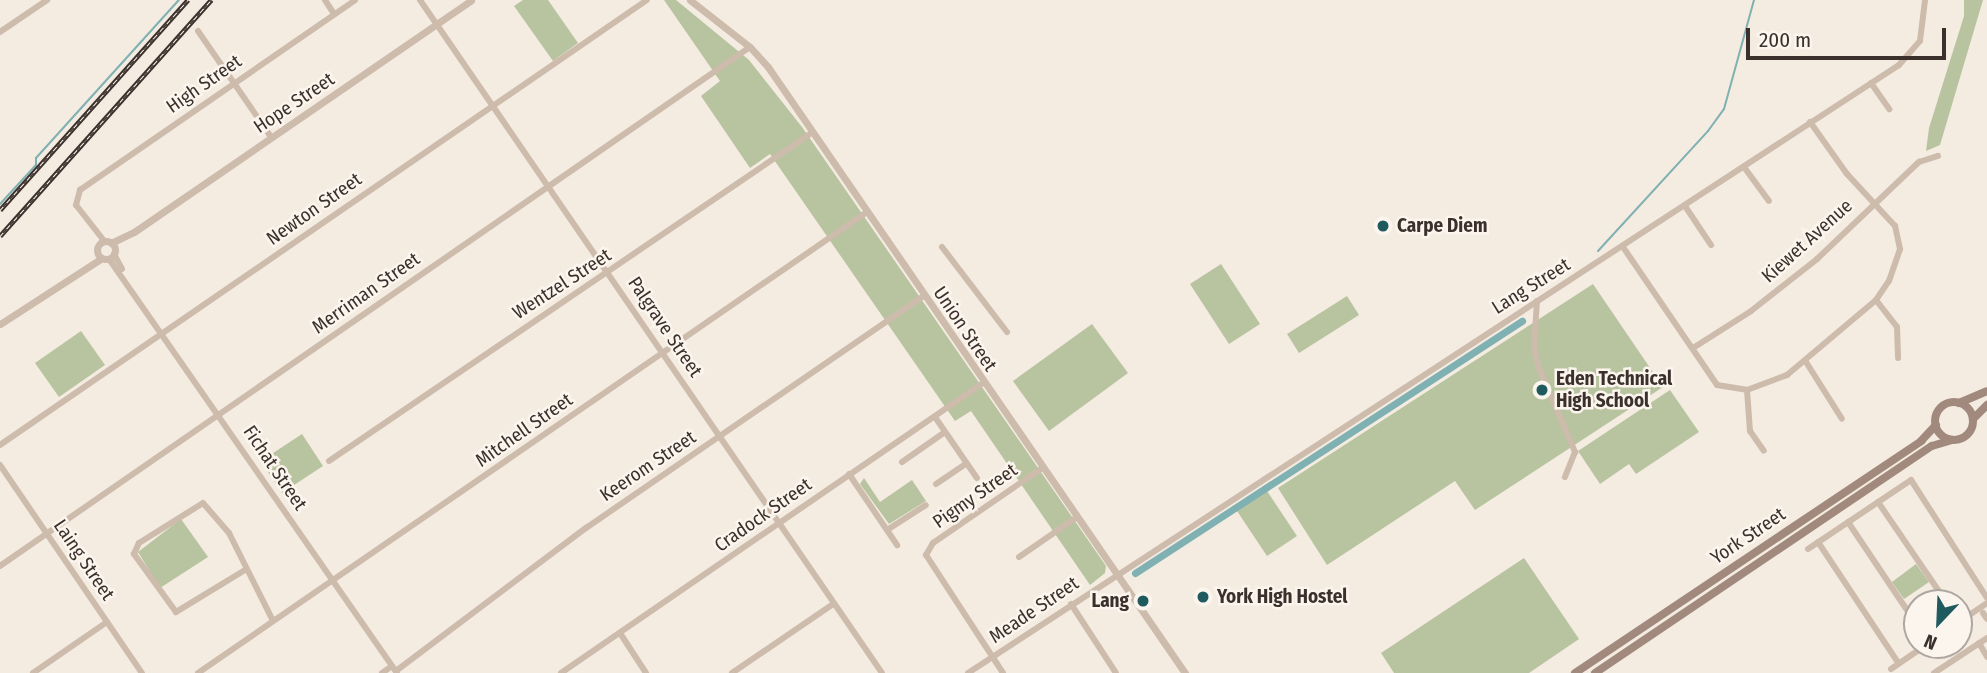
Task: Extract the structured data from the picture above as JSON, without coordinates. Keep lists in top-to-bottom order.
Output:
{
  "streets": {
    "main road": ["York Street"],
    "street": [
      "High Street",
      "Hope Street",
      "Newton Street",
      "Kiewet Avenue",
      "Wentzel Street",
      "Lang Street",
      "Merriman Street",
      "Palgrave Street",
      "Union Street",
      "Mitchell Street",
      "Keerom Street",
      "Fichat Street",
      "Pigmy Street",
      "Cradock Street",
      "Laing Street",
      "Meade Street"
    ]
  },
  "crossings": [
    ["High Street", "Fichat Street"],
    ["Hope Street", "Palgrave Street"],
    ["Hope Street", "Fichat Street"],
    ["Newton Street", "Palgrave Street"],
    ["Newton Street", "Fichat Street"],
    ["Wentzel Street", "Palgrave Street"],
    ["Wentzel Street", "Union Street"],
    ["Lang Street", "Union Street"],
    ["Lang Street", "Meade Street"],
    ["Merriman Street", "Palgrave Street"],
    ["Merriman Street", "Union Street"],
    ["Merriman Street", "Fichat Street"],
    ["Merriman Street", "Laing Street"],
    ["Palgrave Street", "Mitchell Street"],
    ["Palgrave Street", "Keerom Street"],
    ["Palgrave Street", "Cradock Street"],
    ["Union Street", "Mitchell Street"],
    ["Union Street", "Keerom Street"],
    ["Union Street", "Pigmy Street"],
    ["Union Street", "Cradock Street"],
    ["Union Street", "Meade Street"],
    ["Mitchell Street", "Fichat Street"],
    ["Keerom Street", "Fichat Street"],
    ["Pigmy Street", "Meade Street"]
  ],
  "places": [
    "Carpe Diem",
    "Eden Technical High School",
    "York High Hostel",
    "Lang"
  ],
  "scale_bar": "200 m",
  "north": "bottom left"
}
